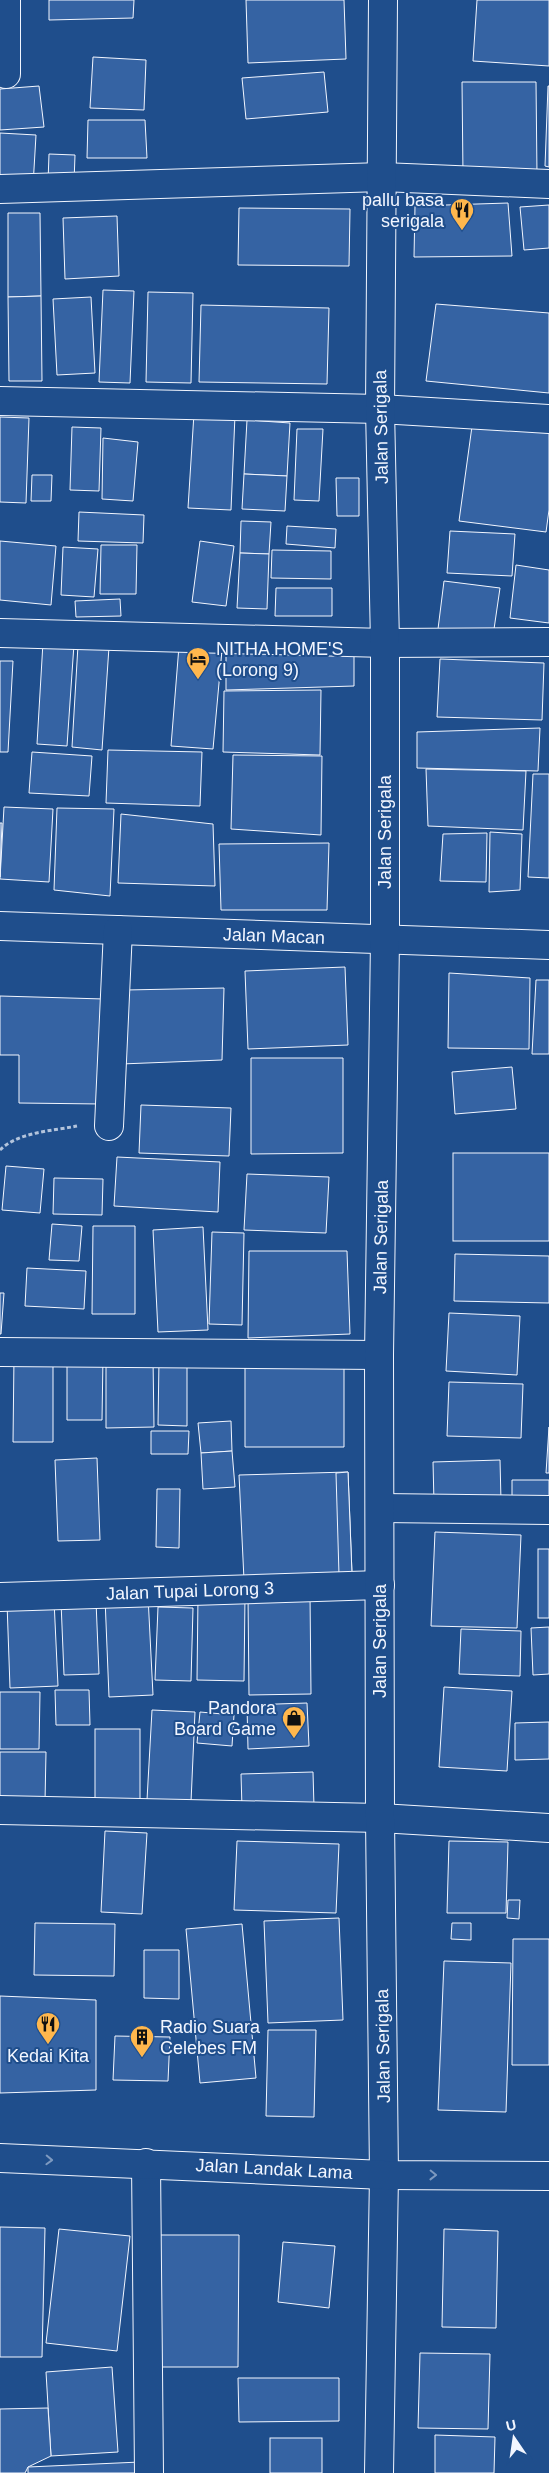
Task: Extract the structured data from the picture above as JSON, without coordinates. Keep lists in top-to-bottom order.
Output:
{
  "streets": {
    "street": [
      "Jalan Serigala",
      "Jalan Macan",
      "Jalan Tupai Lorong 3",
      "Jalan Landak Lama"
    ]
  },
  "crossings": [
    ["Jalan Serigala", "Jalan Macan"],
    ["Jalan Serigala", "Jalan Tupai Lorong 3"],
    ["Jalan Serigala", "Jalan Landak Lama"]
  ],
  "one_way": ["Jalan Landak Lama"],
  "places": {
    "restaurant": ["pallu basa serigala", "Kedai Kita"],
    "hotel": ["NITHA HOME'S (Lorong 9)"],
    "shop": ["Pandora Board Game"],
    "building": ["Radio Suara Celebes FM"]
  },
  "north": "top"
}
